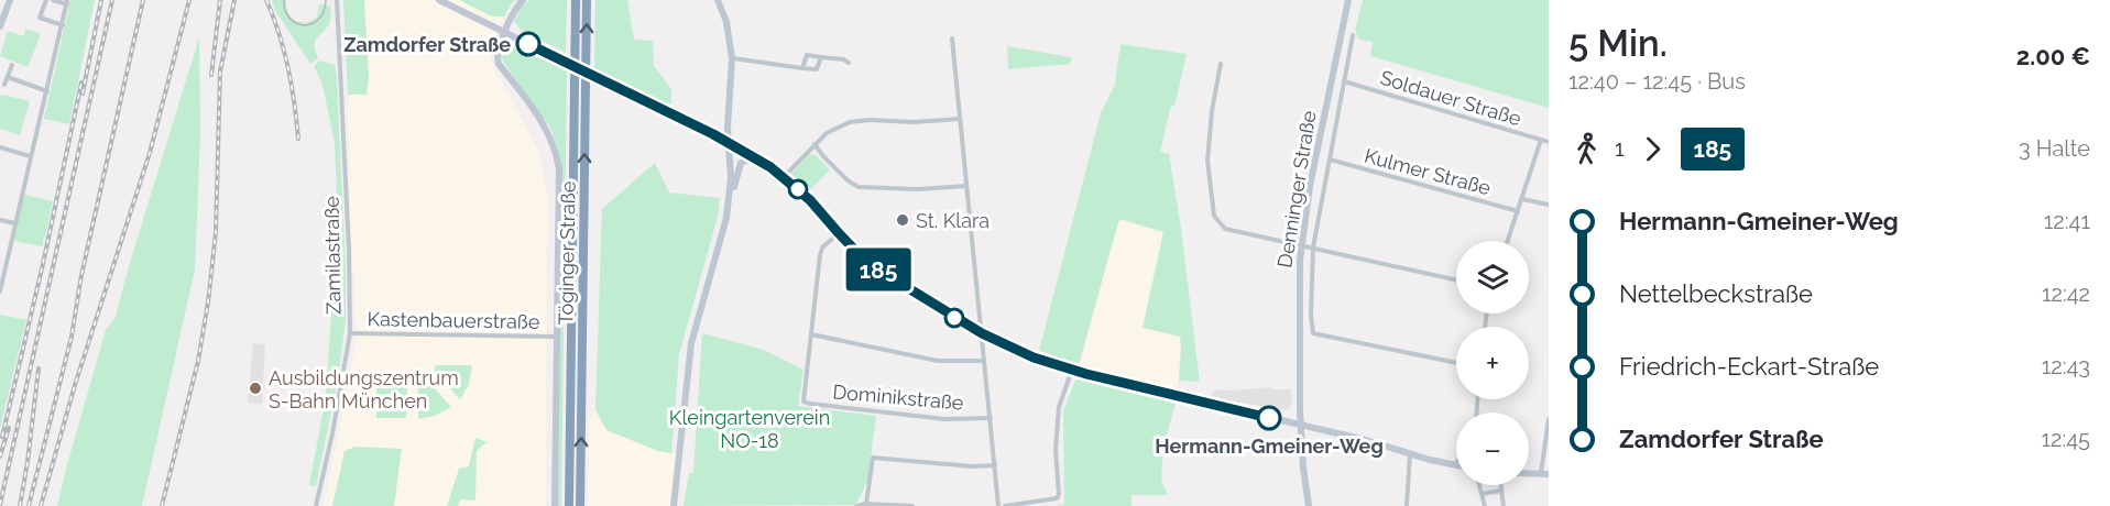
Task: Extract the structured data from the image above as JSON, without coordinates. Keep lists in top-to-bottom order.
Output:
{
  "streets": {
    "highway": ["Töginger Straße"],
    "street": [
      "Soldauer Straße",
      "Kulmer Straße",
      "Denninger Straße",
      "Zamilastraße",
      "Kastenbauerstraße",
      "Dominikstraße"
    ]
  },
  "crossings": [
    ["Soldauer Straße", "Denninger Straße"],
    ["Kulmer Straße", "Denninger Straße"],
    ["Zamilastraße", "Kastenbauerstraße"]
  ],
  "parks": ["Kleingartenverein NO-18"],
  "places": [
    "Zamdorfer Straße",
    "St. Klara",
    "Ausbildungszentrum S-Bahn München",
    "Hermann-Gmeiner-Weg"
  ],
  "lines": ["bus line 185"],
  "page": {
    "on_map": "185",
    "heading": ["5 Min.", "12:40 – 12:45 · Bus", "2.00 €"],
    "legs": ["1", "185", "3 Halte"],
    "list": [
      {
        "name": "Hermann-Gmeiner-Weg",
        "value": "12:41"
      },
      {
        "name": "Nettelbeckstraße",
        "value": "12:42"
      },
      {
        "name": "Friedrich-Eckart-Straße",
        "value": "12:43"
      },
      {
        "name": "Zamdorfer Straße",
        "value": "12:45"
      }
    ],
    "map_buttons": ["+", "−"]
  }
}
